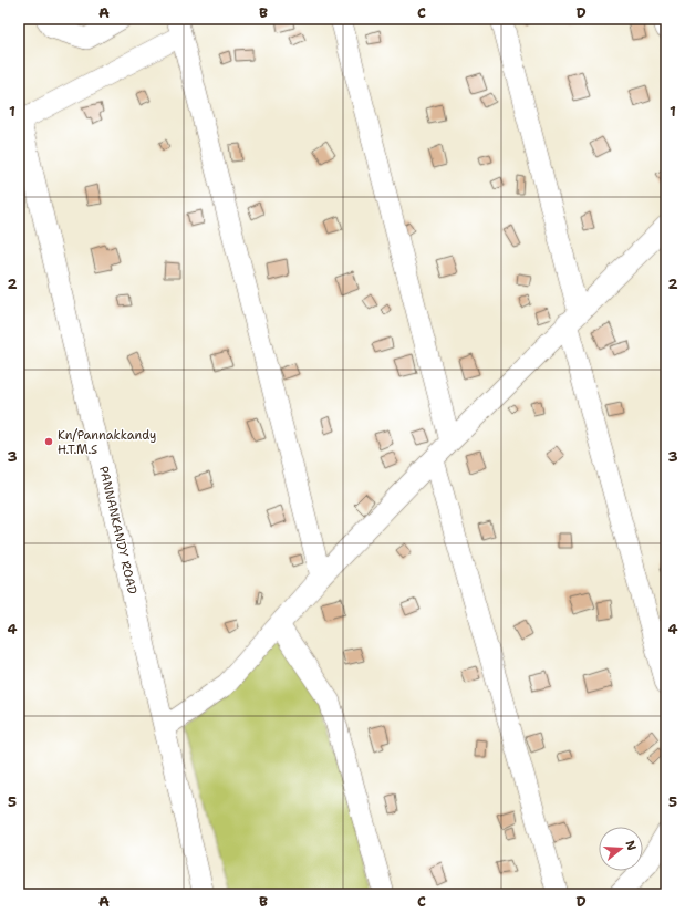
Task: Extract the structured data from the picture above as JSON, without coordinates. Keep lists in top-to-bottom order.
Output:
{
  "streets": {
    "street": ["PANNANKANDY ROAD"]
  },
  "places": ["Kn/Pannakkandy H.T.M.S"],
  "north": "right",
  "grid": {
    "columns": [
      "A",
      "B",
      "C",
      "D"
    ],
    "rows": [
      "1",
      "2",
      "3",
      "4",
      "5"
    ]
  }
}
